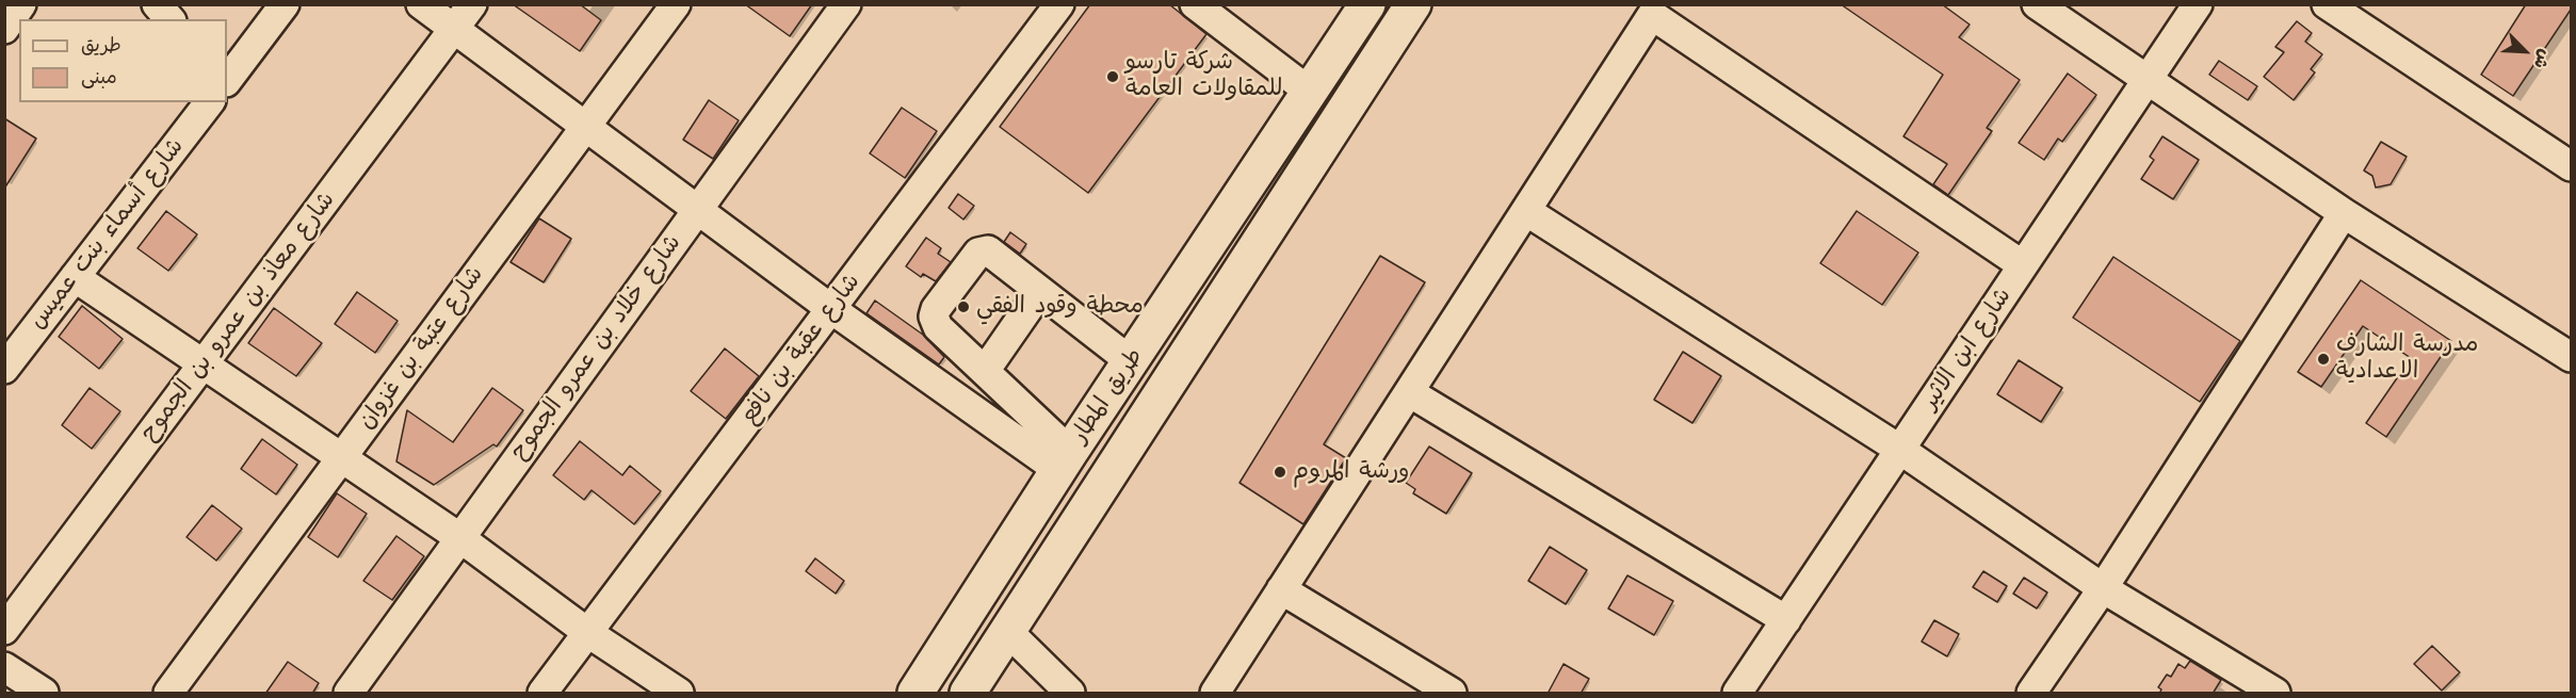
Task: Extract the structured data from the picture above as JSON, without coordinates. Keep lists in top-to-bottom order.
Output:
{
  "streets": {
    "highway": ["طريق المطار"],
    "street": [
      "شارع أسماء بنت عميس",
      "شارع معاذ بن عمرو بن الجموح",
      "شارع عتبة بن غزوان",
      "شارع خلاد بن عمرو الجموح",
      "شارع عقبة بن نافع",
      "شارع ابن الاثير"
    ]
  },
  "places": [
    "شركة تارسو للمقاولات العامة",
    "محطة وقود الفقي",
    "مدرسة الشارف الاعدادية",
    "ورشة المروم"
  ],
  "legend": ["طريق", "مبنى"],
  "north": "bottom right"
}
